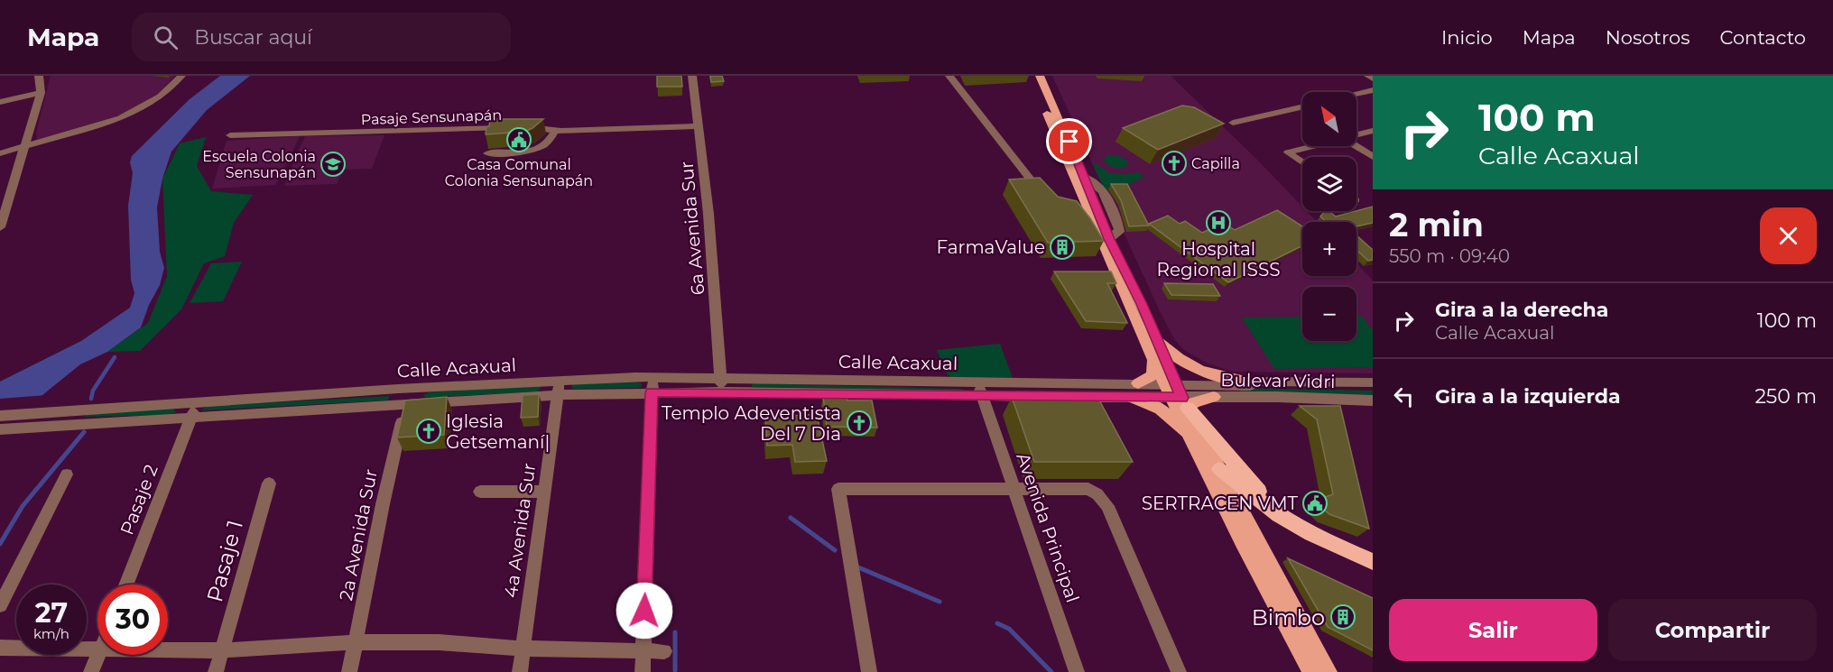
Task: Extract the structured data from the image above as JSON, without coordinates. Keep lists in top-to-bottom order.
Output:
{
  "streets": {
    "street": [
      "Pasaje Sensunapán",
      "6a Avenida Sur",
      "Calle Acaxual",
      "Bulevar Vidri",
      "Pasaje 2",
      "Avenida Principal",
      "4a Avenida Sur",
      "2a Avenida Sur",
      "Pasaje 1"
    ]
  },
  "crossings": [
    ["Pasaje Sensunapán", "6a Avenida Sur"],
    ["6a Avenida Sur", "Calle Acaxual"],
    ["Calle Acaxual", "Bulevar Vidri"],
    ["Calle Acaxual", "Pasaje 2"],
    ["Calle Acaxual", "Avenida Principal"],
    ["Calle Acaxual", "4a Avenida Sur"],
    ["Calle Acaxual", "2a Avenida Sur"]
  ],
  "places": {
    "public building": ["Casa Comunal Colonia Sensunapán", "SERTRACEN VMT"],
    "church": ["Capilla", "Templo Adeventista Del 7 Dia", "Iglesia Getsemaní|"],
    "school or university": ["Escuela Colonia Sensunapán"],
    "hospital": ["Hospital Regional ISSS"],
    "building": ["FarmaValue", "Bimbo"]
  },
  "north": "top left",
  "page": {
    "header": "Mapa",
    "search": "Buscar aquí",
    "nav": [
      "Inicio",
      "Mapa",
      "Nosotros",
      "Contacto"
    ],
    "turn": ["100 m", "Calle Acaxual"],
    "map_buttons": ["+", "−"],
    "heading": ["2 min", "550 m · 09:40"],
    "list": [
      {
        "name": "Gira a la derecha",
        "note": "Calle Acaxual",
        "value": "100 m"
      },
      {
        "name": "Gira a la izquierda",
        "value": "250 m"
      }
    ],
    "speed": "27 km/h",
    "limit": "30",
    "buttons": ["Salir", "Compartir"]
  }
}
